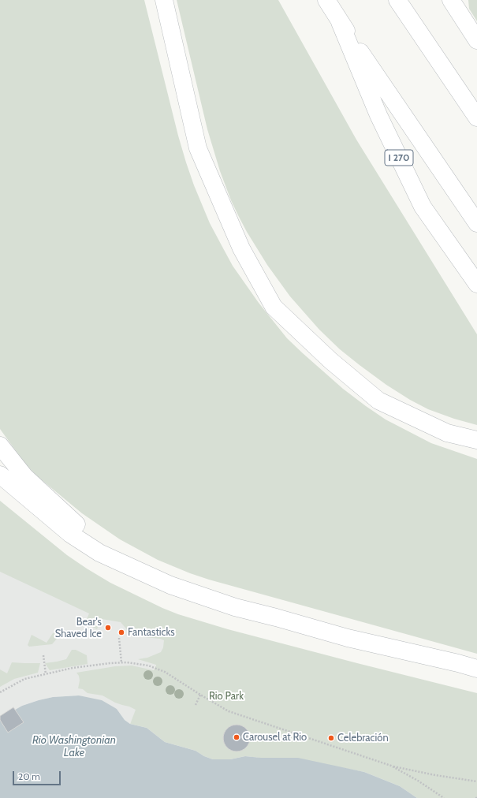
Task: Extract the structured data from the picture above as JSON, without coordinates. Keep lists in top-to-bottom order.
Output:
{
  "streets": {
    "highway": ["I 270"]
  },
  "water": ["Rio Washingtonian Lake"],
  "parks": ["Rio Park"],
  "places": [
    "Bear's Shaved Ice",
    "Fantasticks",
    "Carousel at Rio",
    "Celebración"
  ],
  "scale_bar": "20 m"
}
